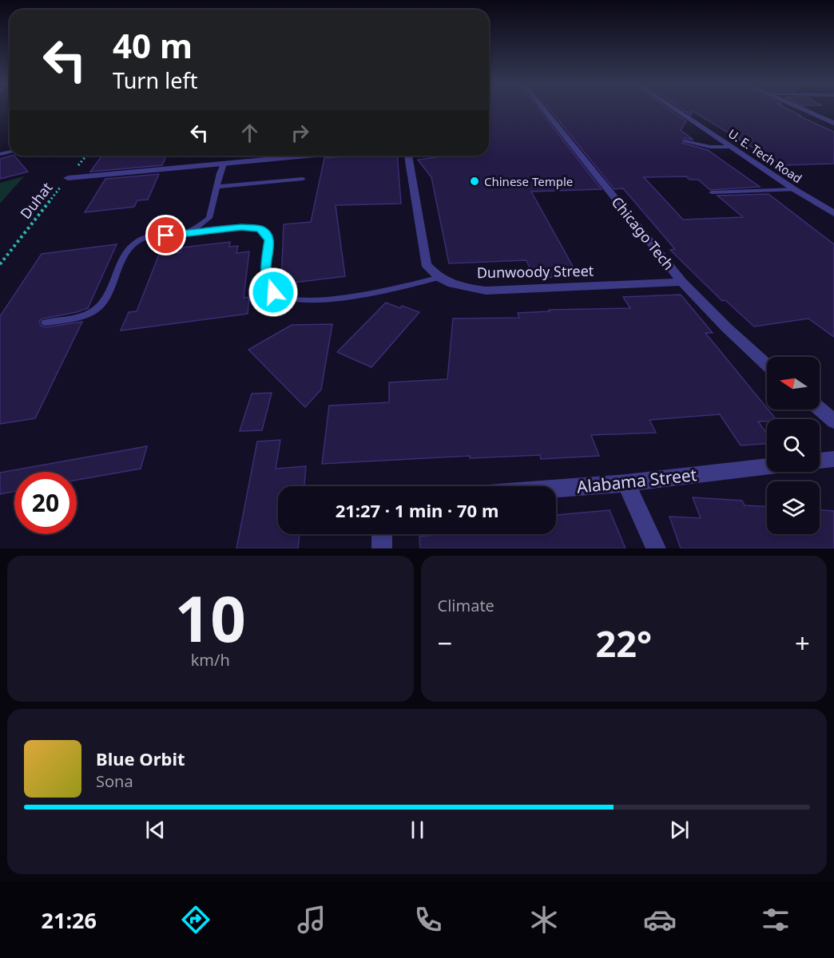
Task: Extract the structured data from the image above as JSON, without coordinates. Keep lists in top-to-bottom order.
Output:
{
  "streets": {
    "street": [
      "U. E. Tech Road",
      "Chicago Tech",
      "Dunwoody Street",
      "Alabama Street"
    ],
    "path": ["Duhat"]
  },
  "crossings": [
    ["Chicago Tech", "Dunwoody Street"]
  ],
  "places": ["Chinese Temple"],
  "north": "left",
  "page": {
    "turn": ["40 m", "Turn left"],
    "limit": "20",
    "trip": "21:27 · 1 min · 70 m",
    "tile": [
      ["10", "km/h"],
      "Climate"
    ],
    "heat": ["−", "22°", "+"],
    "song": ["Blue Orbit", "Sona"],
    "tabs": "21:26"
  }
}
